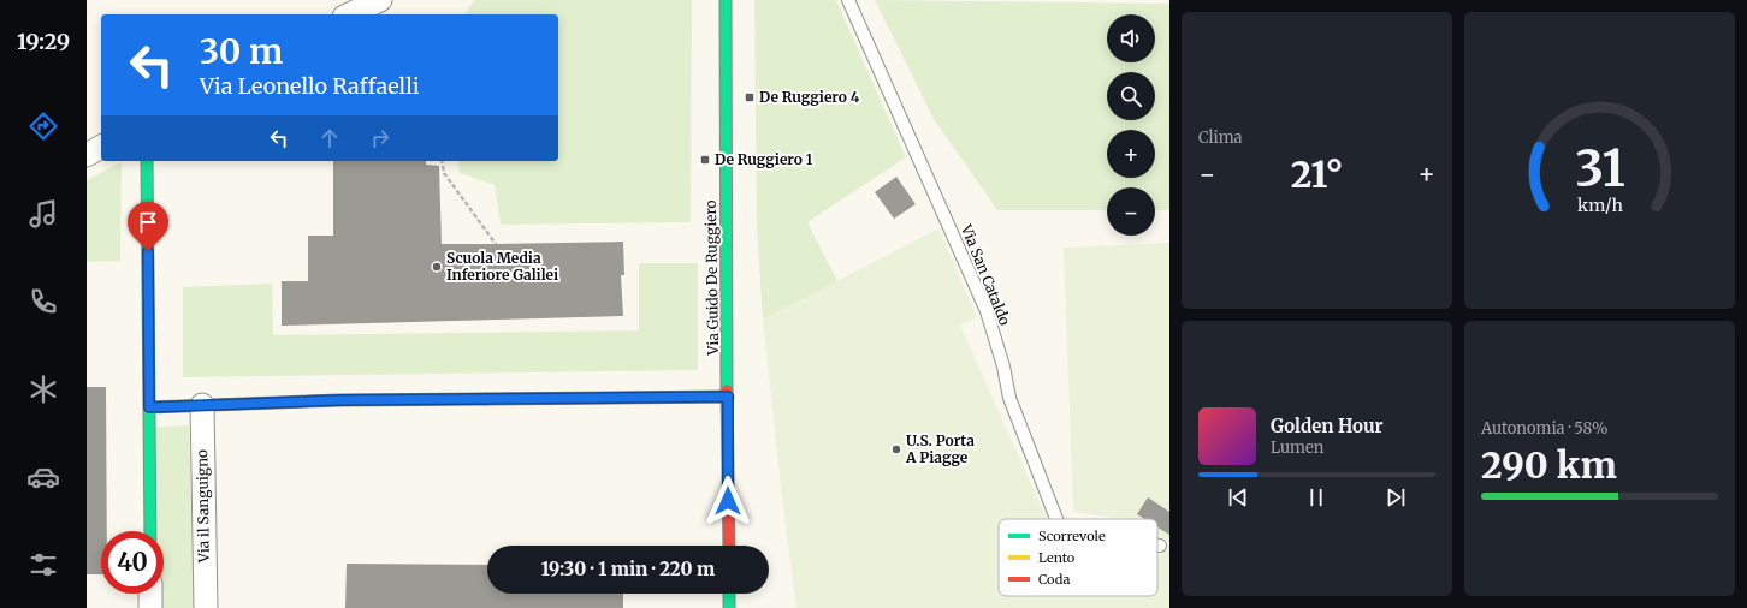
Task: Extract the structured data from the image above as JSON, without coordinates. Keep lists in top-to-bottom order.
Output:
{
  "streets": {
    "street": ["Via Guido De Ruggiero", "Via il Sanguigno"],
    "lane": ["Via San Cataldo"]
  },
  "places": {
    "transit": ["De Ruggiero 4", "De Ruggiero 1"],
    "other": ["Scuola Media Inferiore Galilei", "U.S. Porta A Piagge"]
  },
  "legend": ["Scorrevole", "Lento", "Coda"],
  "page": {
    "tabs": "19:29",
    "tile": [
      "Clima",
      ["Autonomia · 58%", "290 km"]
    ],
    "map_buttons": ["+", "−"],
    "turn": ["30 m", "Via Leonello Raffaelli"],
    "heat": ["−", "21°", "+"],
    "song": ["Golden Hour", "Lumen"],
    "limit": "40",
    "trip": "19:30 · 1 min · 220 m",
    "gauge": ["31", "km/h"]
  }
}
